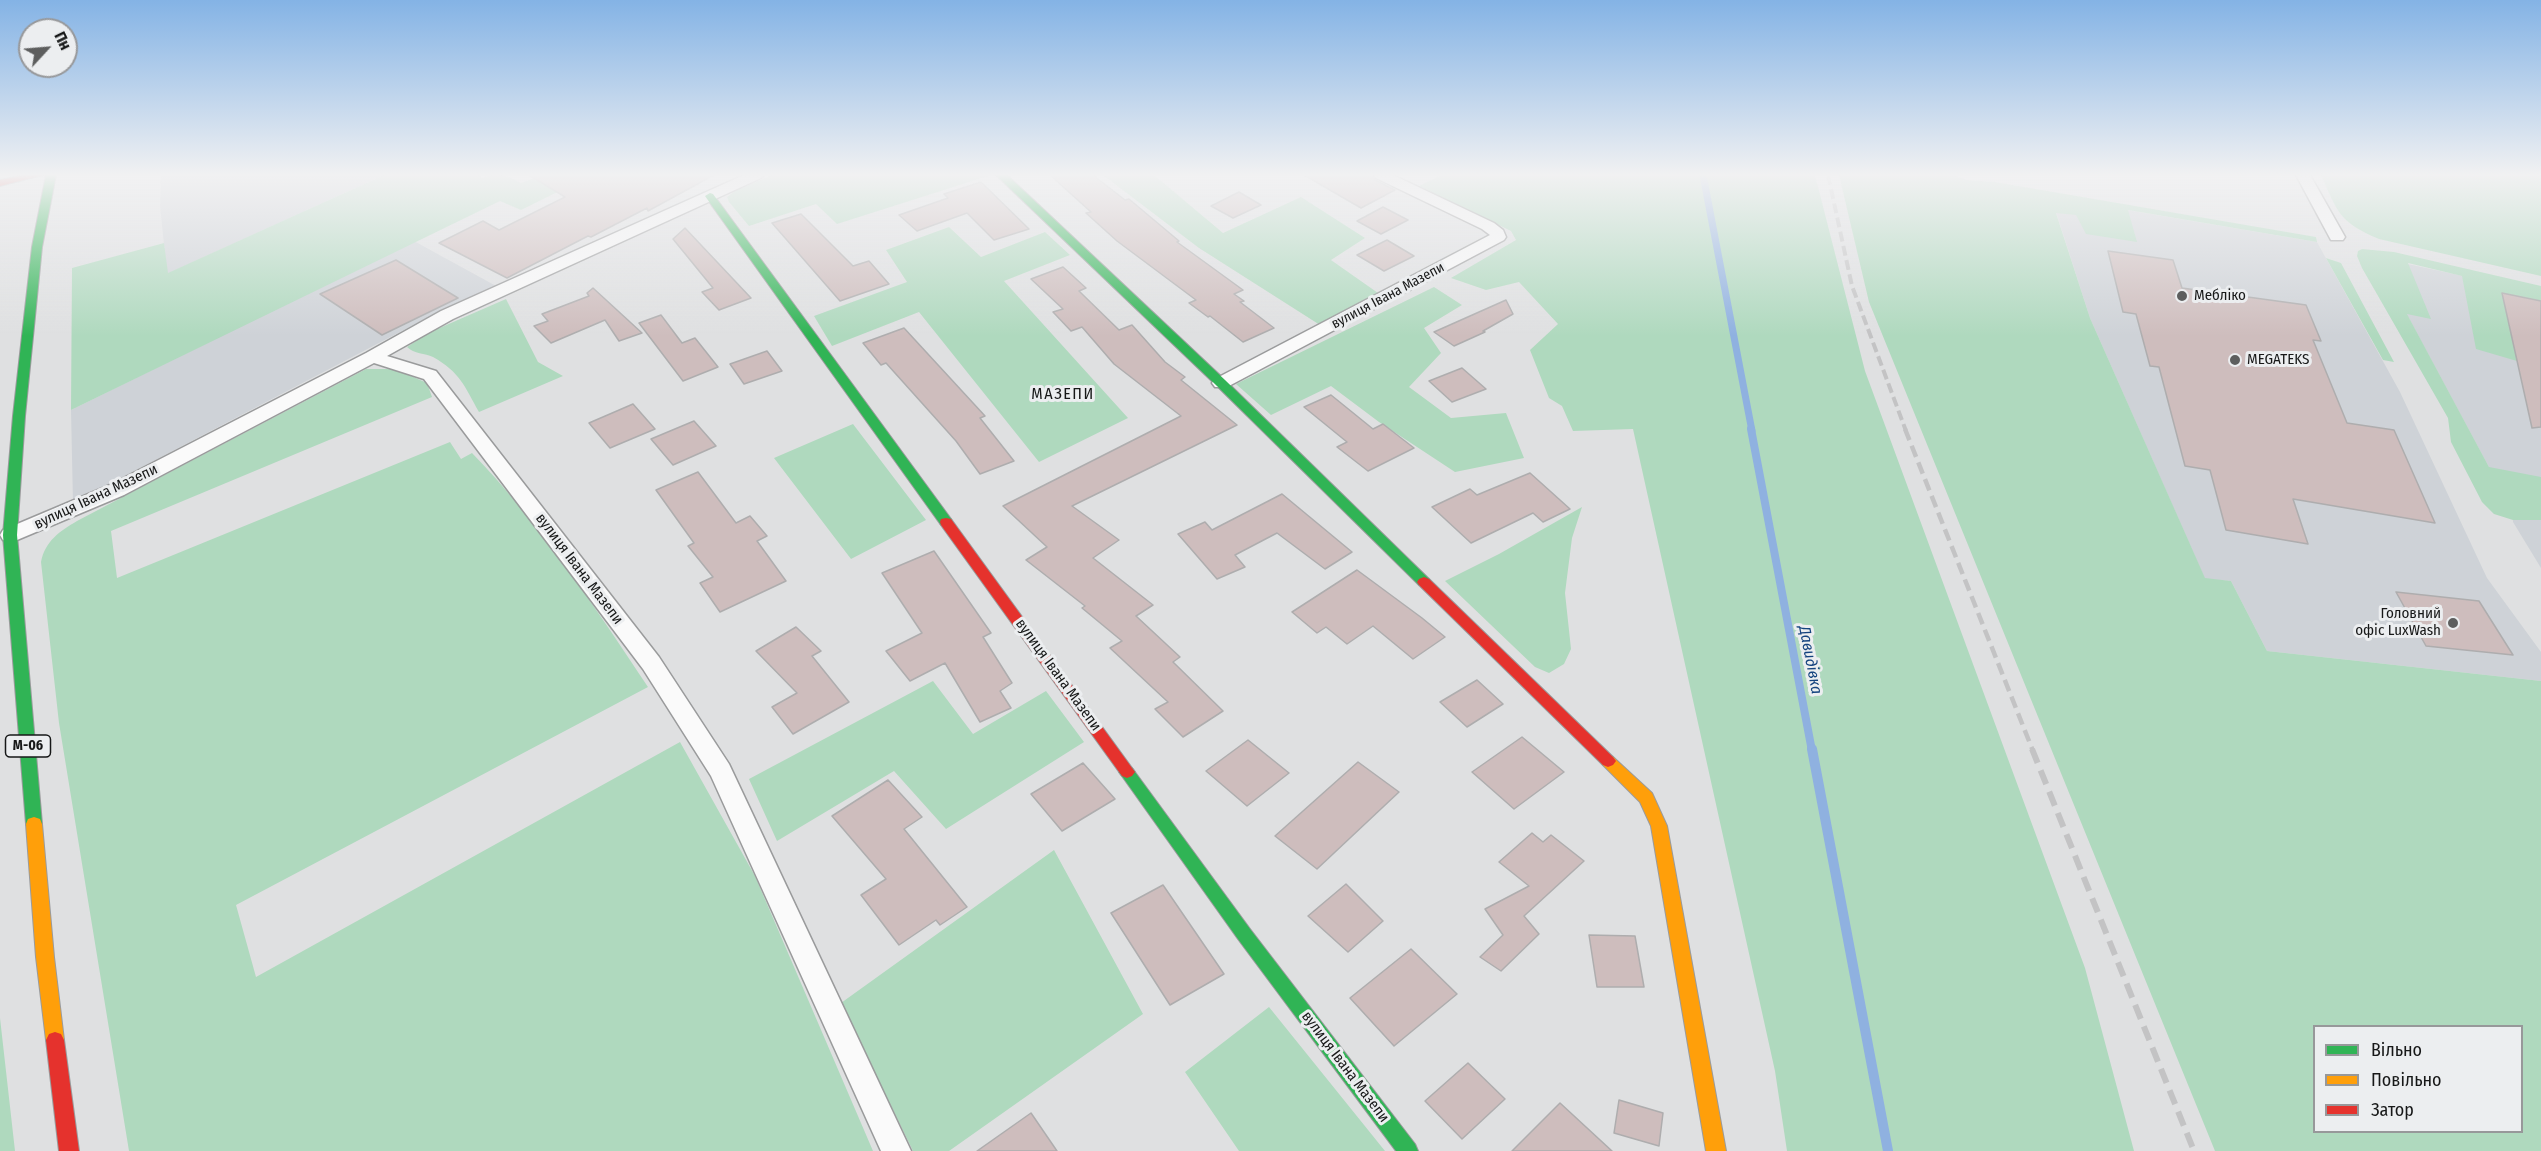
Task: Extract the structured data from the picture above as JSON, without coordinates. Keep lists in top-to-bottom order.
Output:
{
  "streets": {
    "main road": ["вулиця Івана Мазепи", "М-06"]
  },
  "crossings": [
    ["вулиця Івана Мазепи", "М-06"]
  ],
  "districts": ["МАЗЕПИ"],
  "water": ["Давидівка"],
  "places": ["Мебліко", "MEGATEKS", "Головний офіс LuxWash"],
  "legend": ["Вільно", "Повільно", "Затор"],
  "north": "top right"
}
